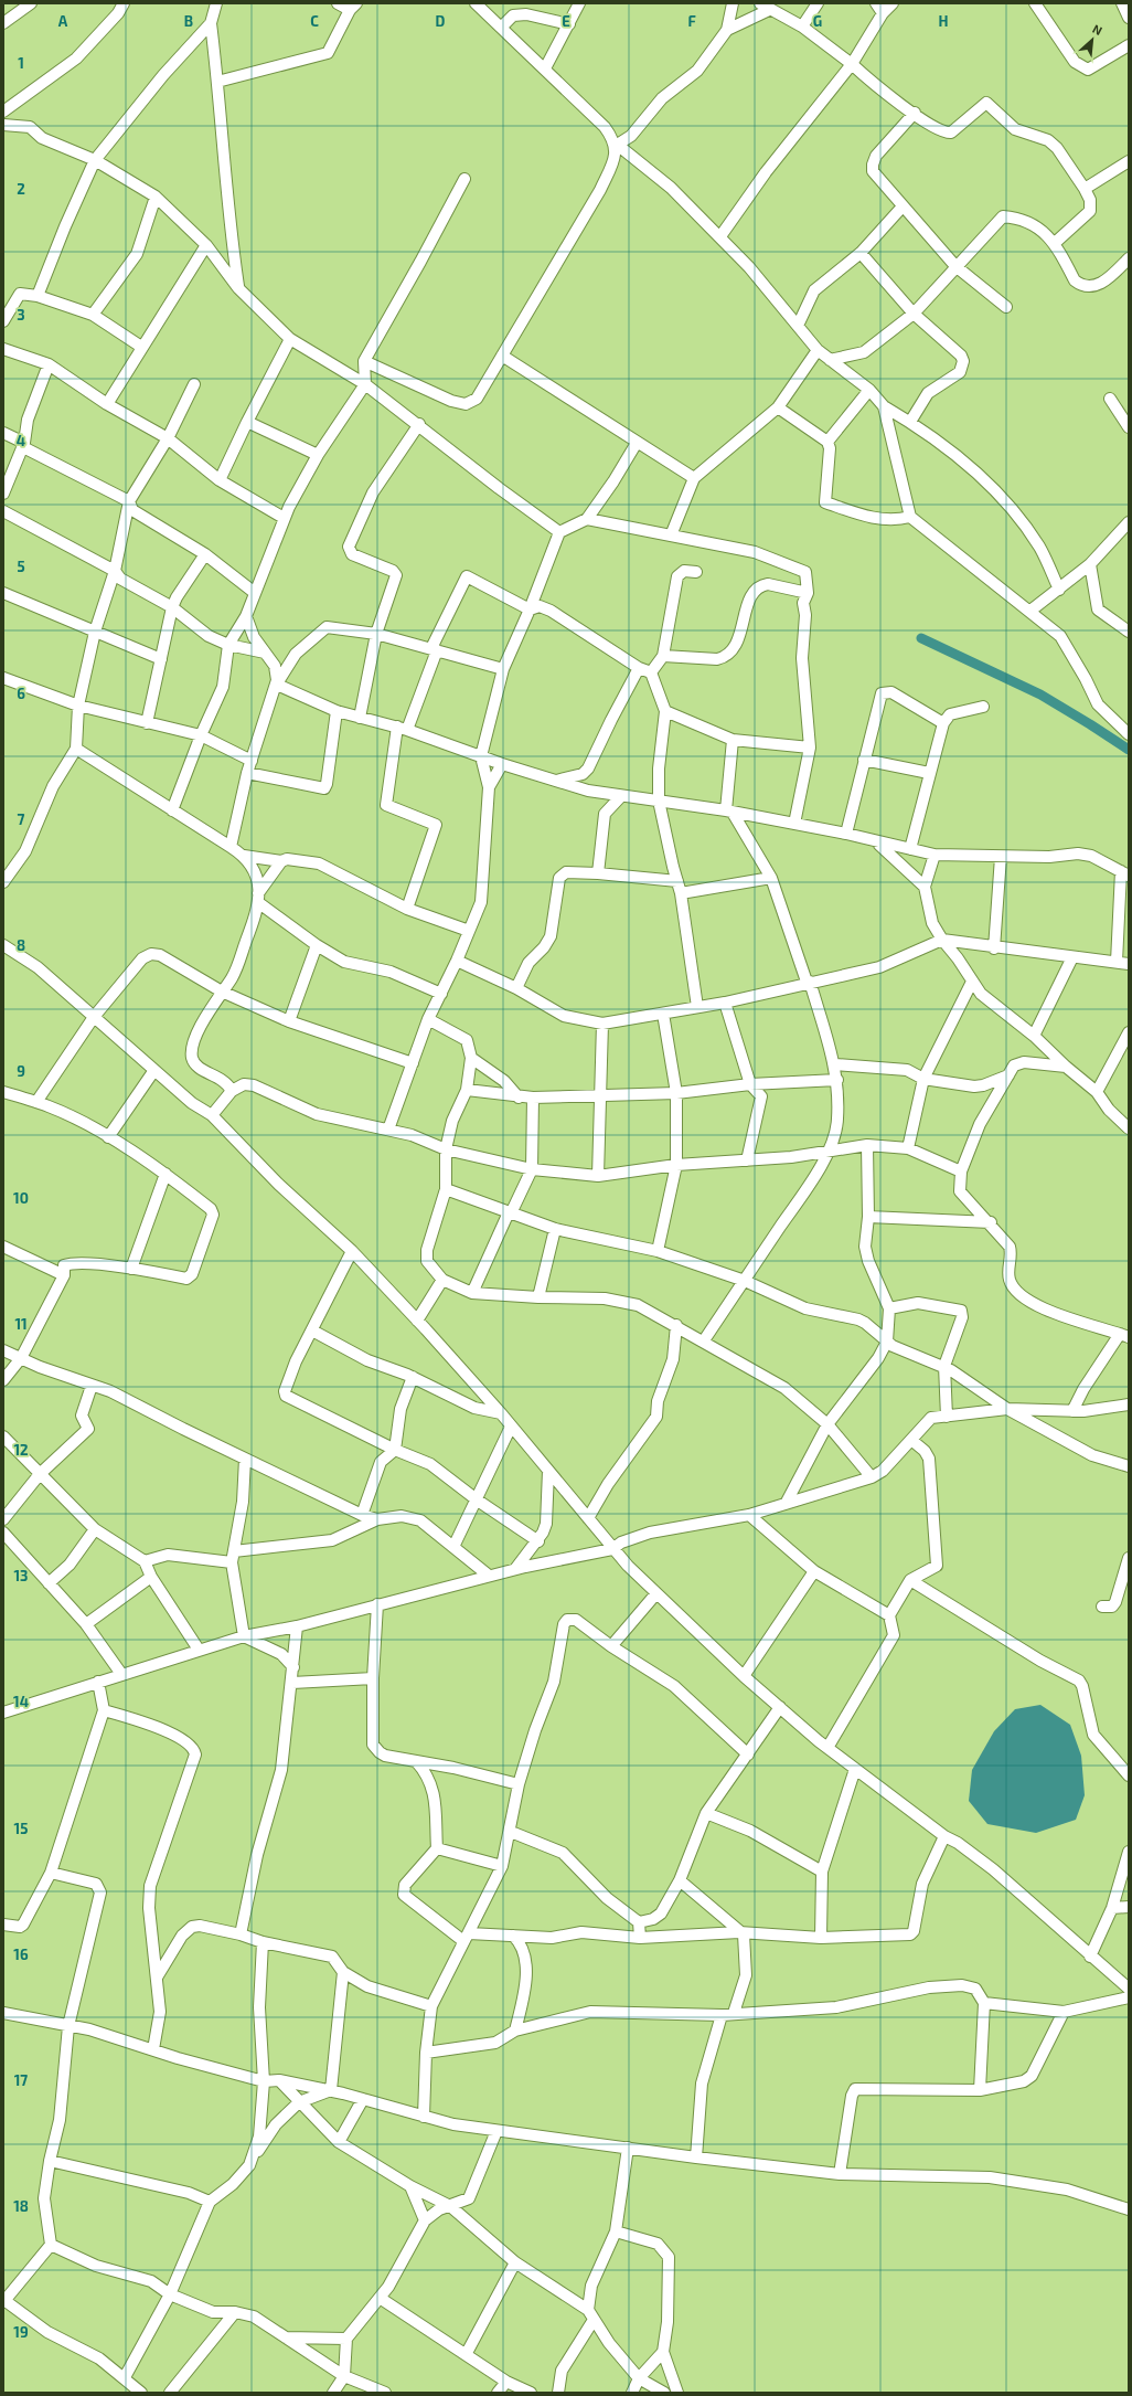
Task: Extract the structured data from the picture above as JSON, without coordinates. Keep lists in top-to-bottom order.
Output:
{
  "north": "top right",
  "grid": {
    "columns": [
      "A",
      "B",
      "C",
      "D",
      "E",
      "F",
      "G",
      "H"
    ],
    "rows": [
      "1",
      "2",
      "3",
      "4",
      "5",
      "6",
      "7",
      "8",
      "9",
      "10",
      "11",
      "12",
      "13",
      "14",
      "15",
      "16",
      "17",
      "18",
      "19"
    ]
  }
}
